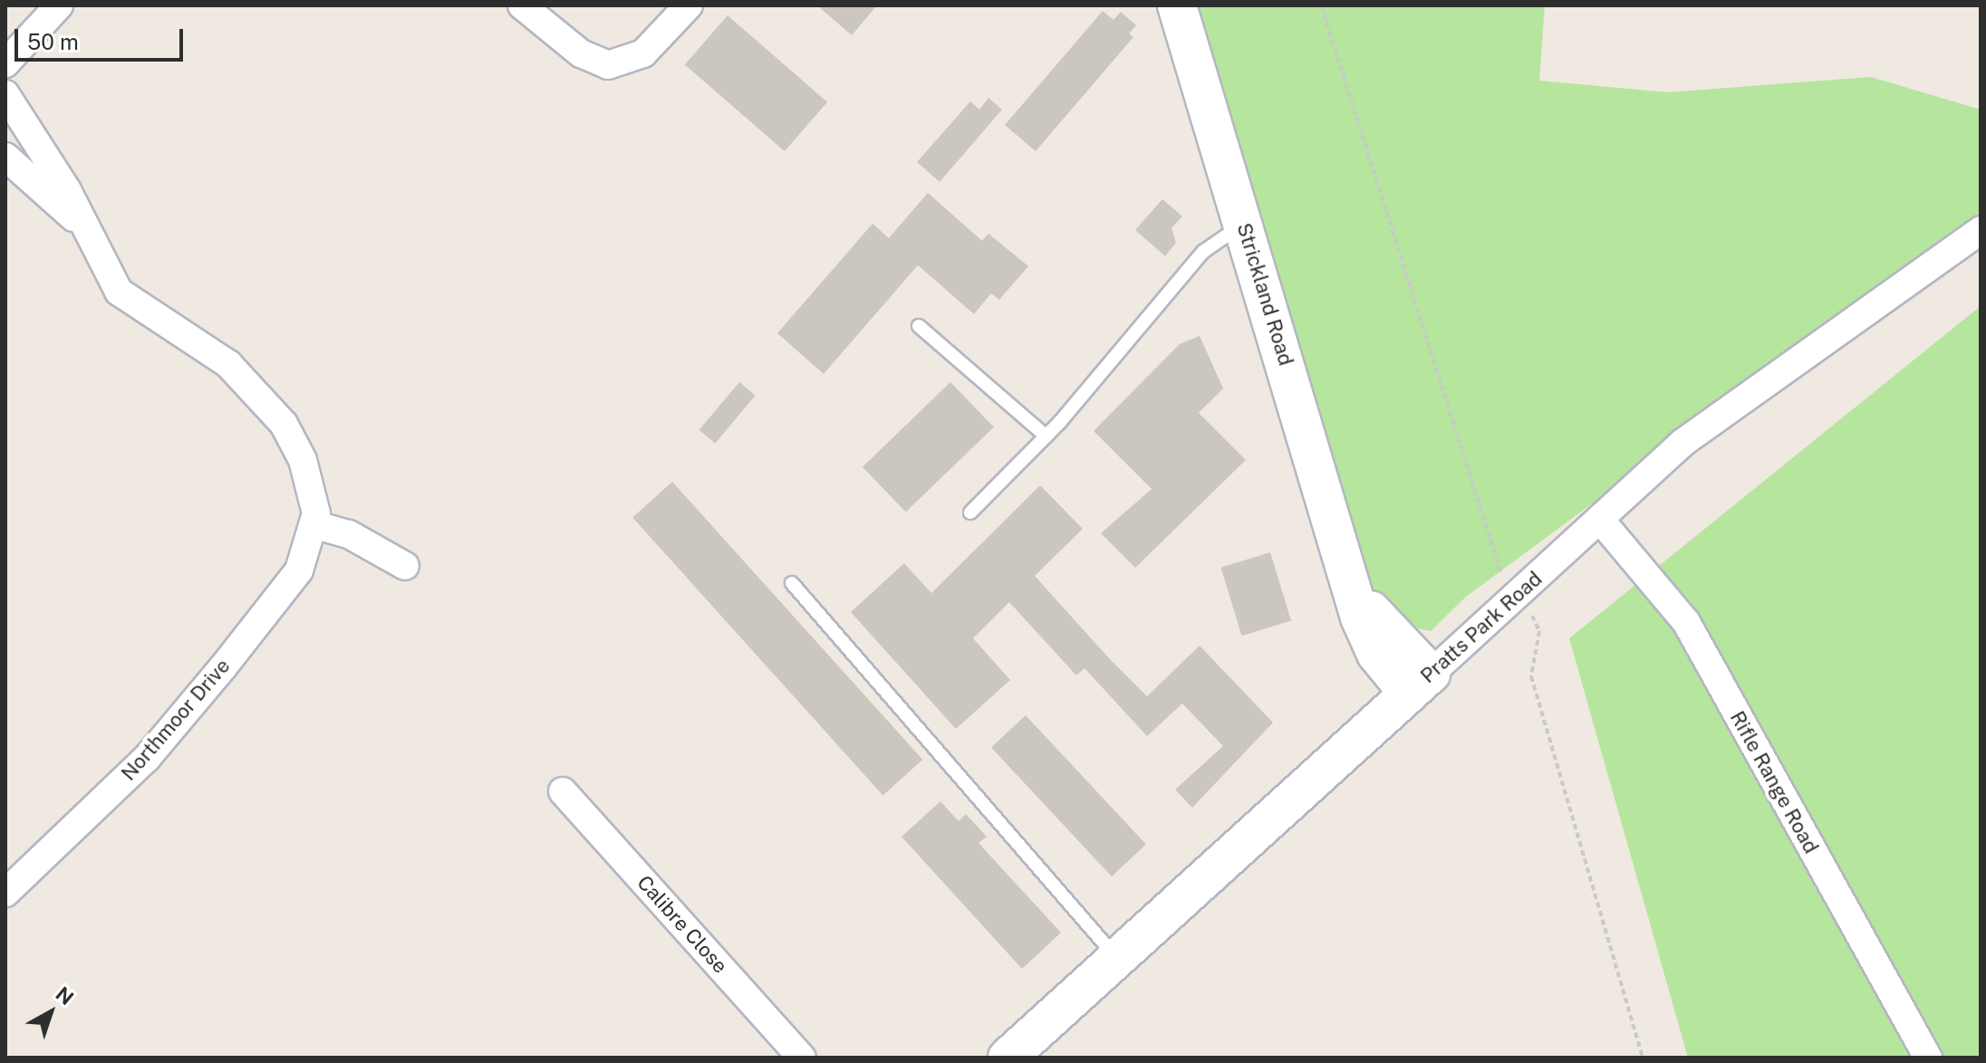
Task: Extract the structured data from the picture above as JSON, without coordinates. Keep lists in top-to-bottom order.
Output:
{
  "streets": {
    "street": [
      "Strickland Road",
      "Pratts Park Road",
      "Northmoor Drive",
      "Rifle Range Road",
      "Calibre Close"
    ]
  },
  "crossings": [
    ["Strickland Road", "Pratts Park Road"],
    ["Pratts Park Road", "Rifle Range Road"]
  ],
  "scale_bar": "50 m",
  "north": "top right"
}
